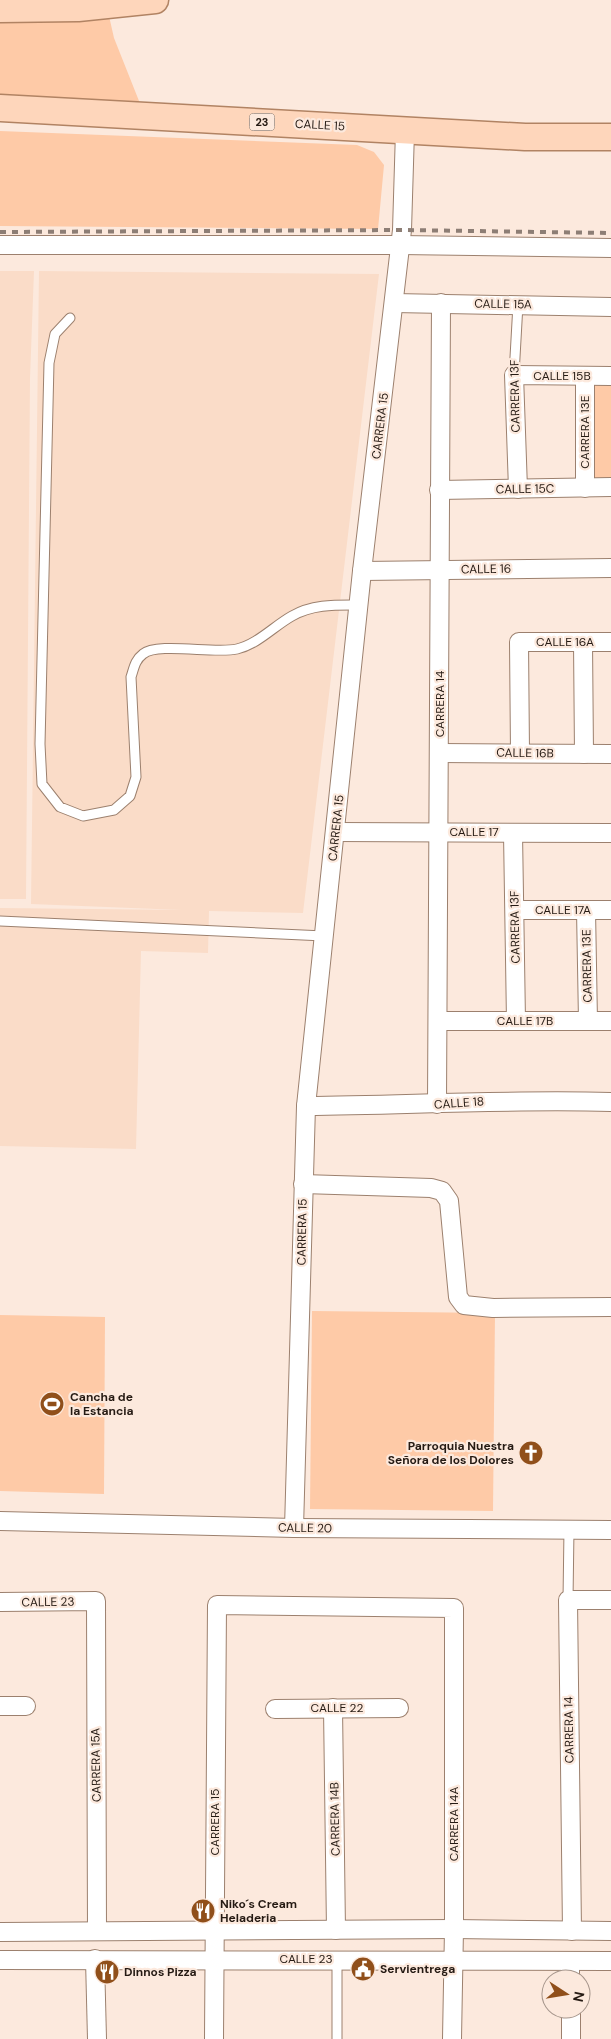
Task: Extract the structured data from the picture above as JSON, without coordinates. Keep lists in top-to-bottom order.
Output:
{
  "streets": {
    "main road": ["23", "CALLE 15"],
    "street": [
      "CALLE 15A",
      "CALLE 15B",
      "CARRERA 13F",
      "CARRERA 15",
      "CARRERA 13E",
      "CALLE 15C",
      "CALLE 16",
      "CALLE 16A",
      "CARRERA 14",
      "CALLE 16B",
      "CALLE 17",
      "CALLE 17A",
      "CALLE 17B",
      "CALLE 18",
      "CALLE 20",
      "CALLE 23",
      "CALLE 22",
      "CARRERA 15A",
      "CARRERA 14B",
      "CARRERA 14A"
    ]
  },
  "crossings": [
    ["CALLE 15", "CARRERA 15"],
    ["CALLE 15A", "CARRERA 13F"],
    ["CALLE 15A", "CARRERA 15"],
    ["CALLE 15A", "CARRERA 14"],
    ["CALLE 15B", "CARRERA 13F"],
    ["CALLE 15B", "CARRERA 13E"],
    ["CARRERA 13F", "CALLE 15C"],
    ["CARRERA 13F", "CALLE 17"],
    ["CARRERA 13F", "CALLE 17A"],
    ["CARRERA 13F", "CALLE 17B"],
    ["CARRERA 15", "CALLE 16"],
    ["CARRERA 15", "CALLE 17"],
    ["CARRERA 15", "CALLE 18"],
    ["CARRERA 15", "CALLE 20"],
    ["CARRERA 15", "CALLE 23"],
    ["CARRERA 15", "CARRERA 14A"],
    ["CARRERA 13E", "CALLE 15C"],
    ["CARRERA 13E", "CALLE 17A"],
    ["CARRERA 13E", "CALLE 17B"],
    ["CALLE 15C", "CARRERA 14"],
    ["CALLE 16", "CARRERA 14"],
    ["CALLE 16A", "CALLE 16B"],
    ["CARRERA 14", "CALLE 16B"],
    ["CARRERA 14", "CALLE 17"],
    ["CARRERA 14", "CALLE 17B"],
    ["CARRERA 14", "CALLE 18"],
    ["CARRERA 14", "CALLE 20"],
    ["CALLE 23", "CARRERA 15A"],
    ["CALLE 23", "CARRERA 14A"],
    ["CALLE 22", "CARRERA 14B"]
  ],
  "places": {
    "sports": ["Cancha de la Estancia"],
    "church": ["Parroquia Nuestra Señora de los Dolores"],
    "restaurant": ["Niko´s Cream Heladeria", "Dinnos Pizza"],
    "public building": ["Servientrega"]
  },
  "north": "right"
}
